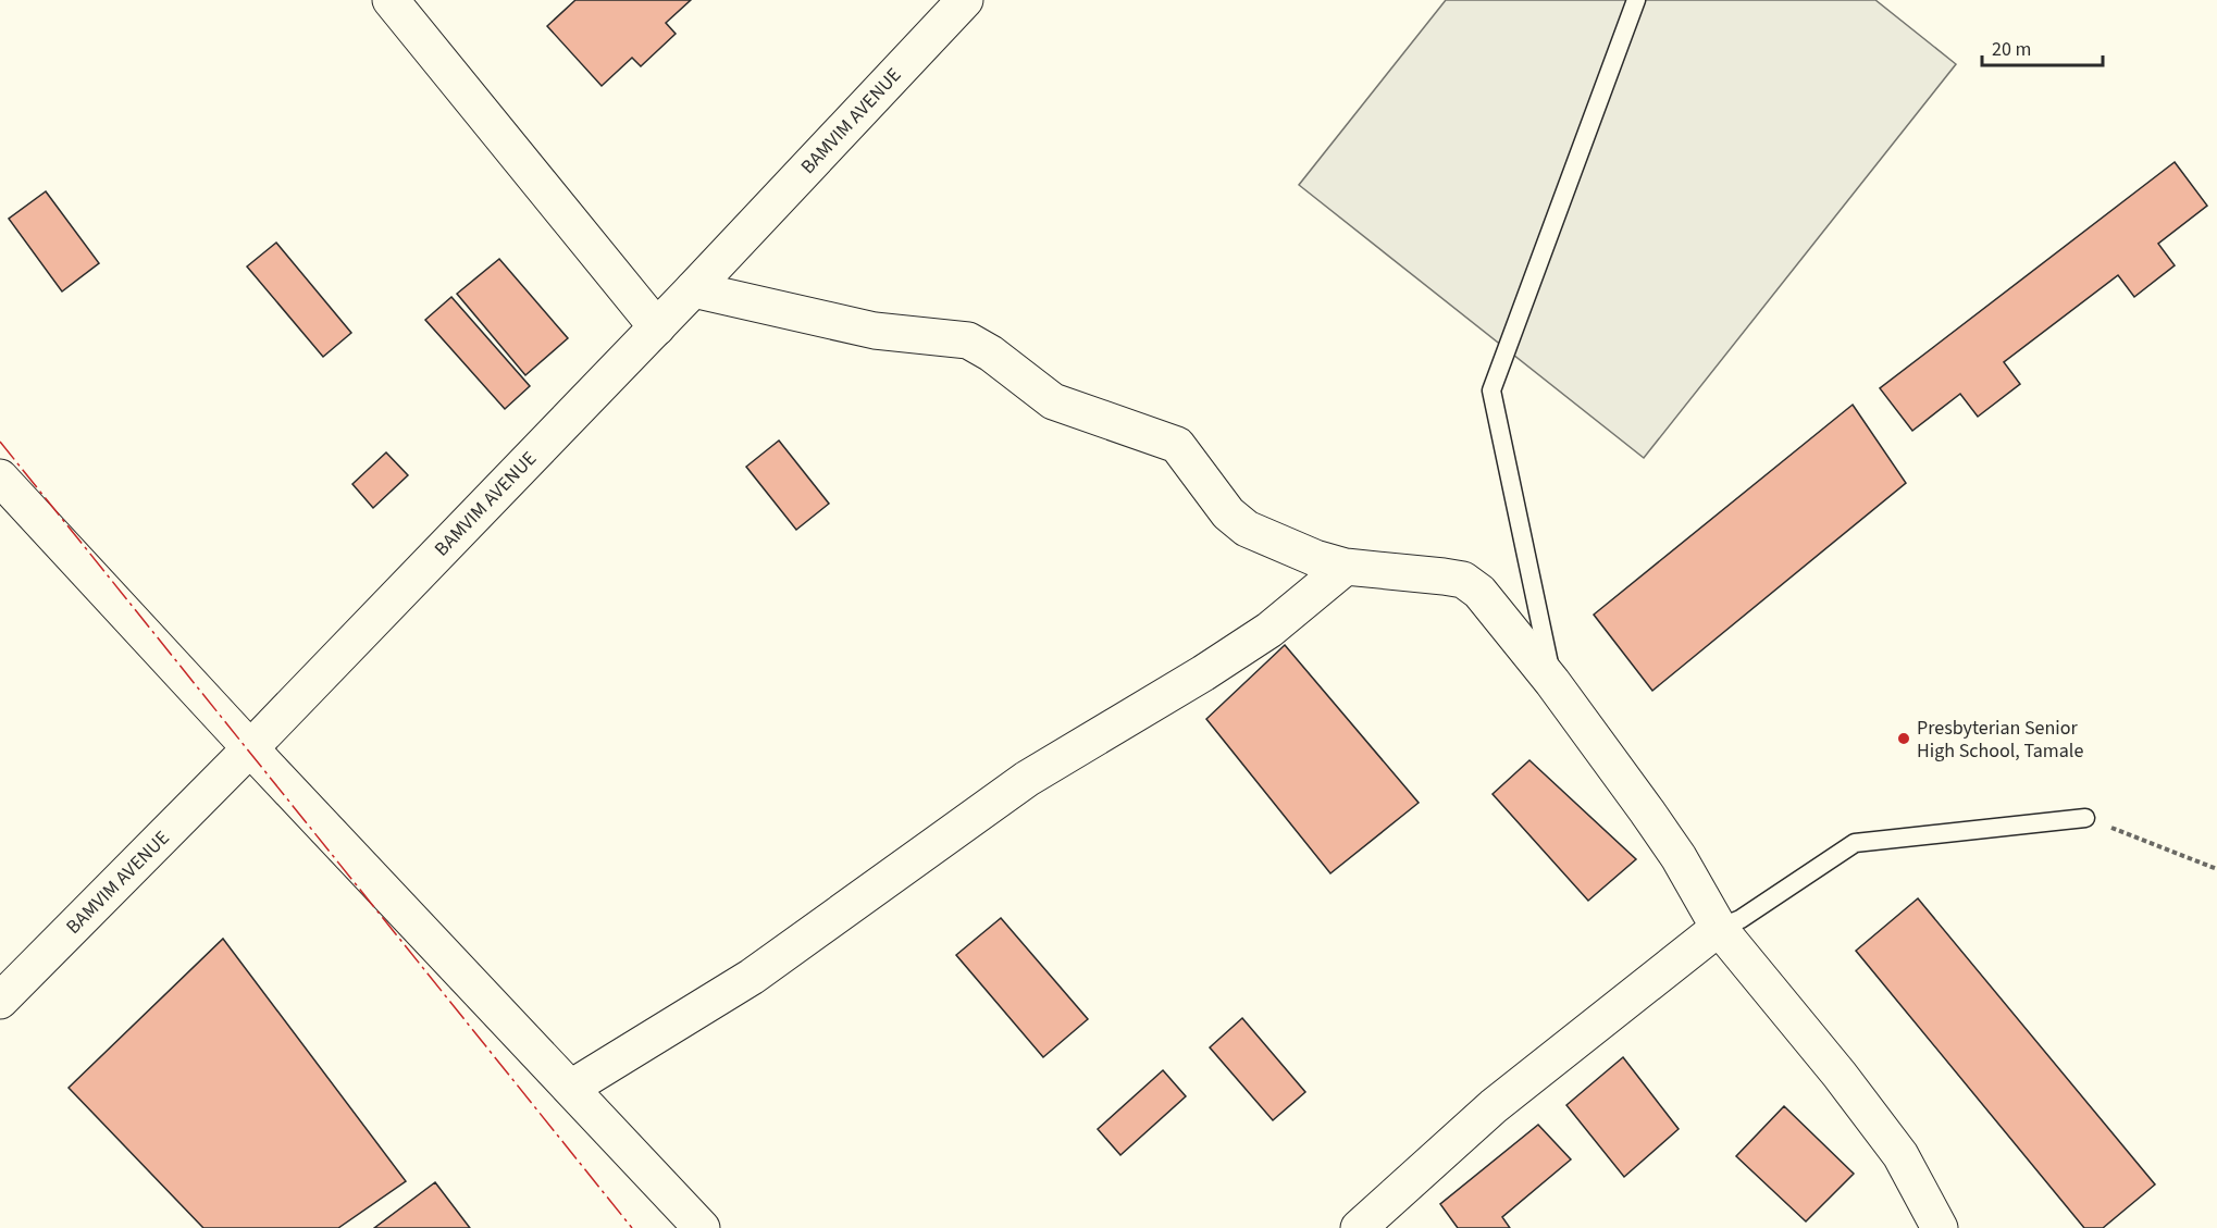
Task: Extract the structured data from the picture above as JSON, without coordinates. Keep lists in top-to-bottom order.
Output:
{
  "streets": {
    "street": ["BAMVIM AVENUE"]
  },
  "places": ["Presbyterian Senior High School, Tamale"],
  "scale_bar": "20 m"
}
